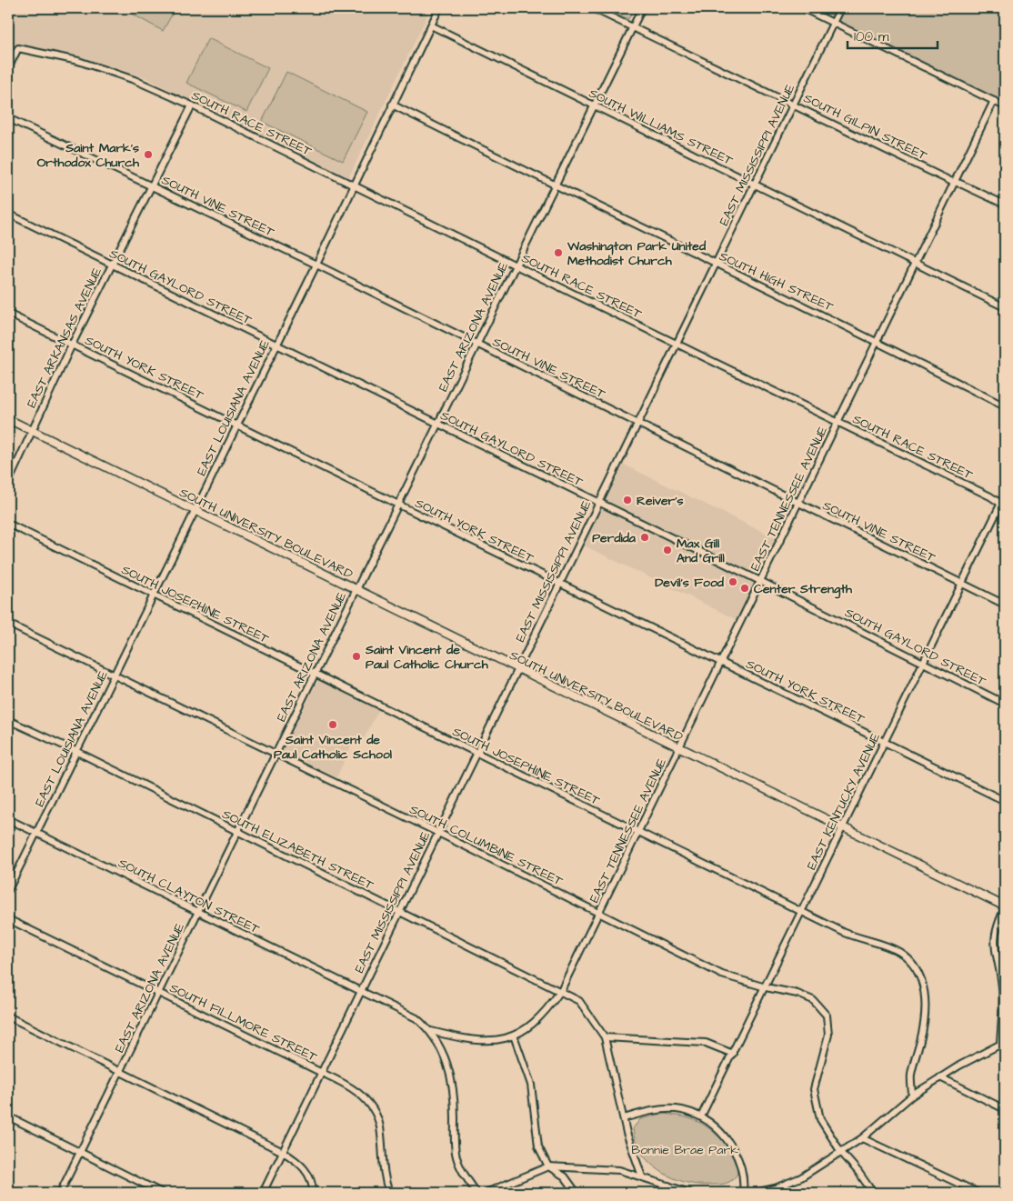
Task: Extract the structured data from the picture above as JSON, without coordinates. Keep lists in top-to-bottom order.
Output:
{
  "streets": {
    "main road": ["SOUTH UNIVERSITY BOULEVARD"],
    "street": [
      "SOUTH RACE STREET",
      "SOUTH WILLIAMS STREET",
      "SOUTH GILPIN STREET",
      "EAST MISSISSIPPI AVENUE",
      "SOUTH VINE STREET",
      "SOUTH HIGH STREET",
      "SOUTH GAYLORD STREET",
      "EAST ARIZONA AVENUE",
      "EAST ARKANSAS AVENUE",
      "SOUTH YORK STREET",
      "EAST LOUISIANA AVENUE",
      "EAST TENNESSEE AVENUE",
      "SOUTH JOSEPHINE STREET",
      "EAST KENTUCKY AVENUE",
      "SOUTH COLUMBINE STREET",
      "SOUTH ELIZABETH STREET",
      "SOUTH CLAYTON STREET",
      "SOUTH FILLMORE STREET"
    ]
  },
  "crossings": [
    ["SOUTH RACE STREET", "EAST MISSISSIPPI AVENUE"],
    ["SOUTH RACE STREET", "EAST ARIZONA AVENUE"],
    ["SOUTH RACE STREET", "EAST ARKANSAS AVENUE"],
    ["SOUTH RACE STREET", "EAST LOUISIANA AVENUE"],
    ["SOUTH RACE STREET", "EAST TENNESSEE AVENUE"],
    ["SOUTH RACE STREET", "EAST KENTUCKY AVENUE"],
    ["SOUTH WILLIAMS STREET", "EAST MISSISSIPPI AVENUE"],
    ["SOUTH WILLIAMS STREET", "EAST ARIZONA AVENUE"],
    ["SOUTH WILLIAMS STREET", "EAST LOUISIANA AVENUE"],
    ["SOUTH WILLIAMS STREET", "EAST TENNESSEE AVENUE"],
    ["SOUTH GILPIN STREET", "EAST MISSISSIPPI AVENUE"],
    ["SOUTH GILPIN STREET", "EAST ARIZONA AVENUE"],
    ["SOUTH GILPIN STREET", "EAST TENNESSEE AVENUE"],
    ["EAST MISSISSIPPI AVENUE", "SOUTH VINE STREET"],
    ["EAST MISSISSIPPI AVENUE", "SOUTH HIGH STREET"],
    ["EAST MISSISSIPPI AVENUE", "SOUTH GAYLORD STREET"],
    ["EAST MISSISSIPPI AVENUE", "SOUTH YORK STREET"],
    ["EAST MISSISSIPPI AVENUE", "SOUTH UNIVERSITY BOULEVARD"],
    ["EAST MISSISSIPPI AVENUE", "SOUTH JOSEPHINE STREET"],
    ["EAST MISSISSIPPI AVENUE", "SOUTH COLUMBINE STREET"],
    ["EAST MISSISSIPPI AVENUE", "SOUTH ELIZABETH STREET"],
    ["EAST MISSISSIPPI AVENUE", "SOUTH CLAYTON STREET"],
    ["EAST MISSISSIPPI AVENUE", "SOUTH FILLMORE STREET"],
    ["SOUTH VINE STREET", "EAST ARIZONA AVENUE"],
    ["SOUTH VINE STREET", "EAST ARKANSAS AVENUE"],
    ["SOUTH VINE STREET", "EAST LOUISIANA AVENUE"],
    ["SOUTH VINE STREET", "EAST TENNESSEE AVENUE"],
    ["SOUTH VINE STREET", "EAST KENTUCKY AVENUE"],
    ["SOUTH HIGH STREET", "EAST ARIZONA AVENUE"],
    ["SOUTH HIGH STREET", "EAST LOUISIANA AVENUE"],
    ["SOUTH HIGH STREET", "EAST TENNESSEE AVENUE"],
    ["SOUTH GAYLORD STREET", "EAST ARIZONA AVENUE"],
    ["SOUTH GAYLORD STREET", "EAST ARKANSAS AVENUE"],
    ["SOUTH GAYLORD STREET", "EAST LOUISIANA AVENUE"],
    ["SOUTH GAYLORD STREET", "EAST TENNESSEE AVENUE"],
    ["SOUTH GAYLORD STREET", "EAST KENTUCKY AVENUE"],
    ["EAST ARIZONA AVENUE", "SOUTH YORK STREET"],
    ["EAST ARIZONA AVENUE", "SOUTH UNIVERSITY BOULEVARD"],
    ["EAST ARIZONA AVENUE", "SOUTH JOSEPHINE STREET"],
    ["EAST ARIZONA AVENUE", "SOUTH COLUMBINE STREET"],
    ["EAST ARIZONA AVENUE", "SOUTH ELIZABETH STREET"],
    ["EAST ARIZONA AVENUE", "SOUTH CLAYTON STREET"],
    ["EAST ARIZONA AVENUE", "SOUTH FILLMORE STREET"],
    ["EAST ARKANSAS AVENUE", "SOUTH YORK STREET"],
    ["EAST ARKANSAS AVENUE", "SOUTH UNIVERSITY BOULEVARD"],
    ["SOUTH YORK STREET", "EAST LOUISIANA AVENUE"],
    ["SOUTH YORK STREET", "EAST TENNESSEE AVENUE"],
    ["SOUTH YORK STREET", "EAST KENTUCKY AVENUE"],
    ["EAST LOUISIANA AVENUE", "SOUTH UNIVERSITY BOULEVARD"],
    ["EAST LOUISIANA AVENUE", "SOUTH JOSEPHINE STREET"],
    ["EAST LOUISIANA AVENUE", "SOUTH COLUMBINE STREET"],
    ["EAST LOUISIANA AVENUE", "SOUTH ELIZABETH STREET"],
    ["EAST LOUISIANA AVENUE", "SOUTH CLAYTON STREET"],
    ["EAST TENNESSEE AVENUE", "SOUTH UNIVERSITY BOULEVARD"],
    ["EAST TENNESSEE AVENUE", "SOUTH JOSEPHINE STREET"],
    ["EAST TENNESSEE AVENUE", "SOUTH COLUMBINE STREET"],
    ["EAST TENNESSEE AVENUE", "SOUTH ELIZABETH STREET"],
    ["EAST TENNESSEE AVENUE", "SOUTH CLAYTON STREET"],
    ["SOUTH UNIVERSITY BOULEVARD", "EAST KENTUCKY AVENUE"],
    ["SOUTH JOSEPHINE STREET", "EAST KENTUCKY AVENUE"],
    ["EAST KENTUCKY AVENUE", "SOUTH COLUMBINE STREET"]
  ],
  "parks": ["Bonnie Brae Park"],
  "places": [
    "Saint Mark's Orthodox Church",
    "Washington Park United Methodist Church",
    "Reiver's",
    "Perdida",
    "Max Gill And Grill",
    "Devil's Food",
    "Center Strength",
    "Saint Vincent de Paul Catholic Church",
    "Saint Vincent de Paul Catholic School"
  ],
  "scale_bar": "100 m"
}
